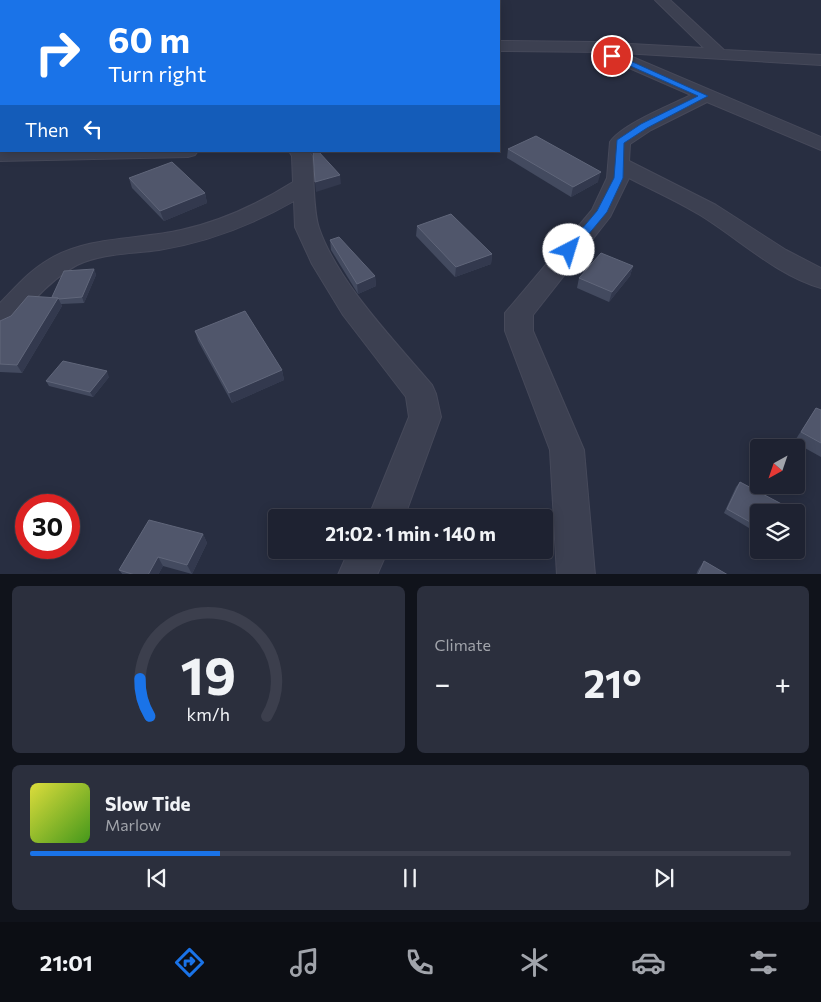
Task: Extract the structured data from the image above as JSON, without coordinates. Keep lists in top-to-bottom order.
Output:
{
  "north": "bottom left",
  "page": {
    "turn": ["60 m", "Turn right"],
    "then": "Then",
    "limit": "30",
    "trip": "21:02 · 1 min · 140 m",
    "tile": "Climate",
    "heat": ["−", "21°", "+"],
    "song": ["Slow Tide", "Marlow"],
    "tabs": "21:01",
    "gauge": ["19", "km/h"]
  }
}
